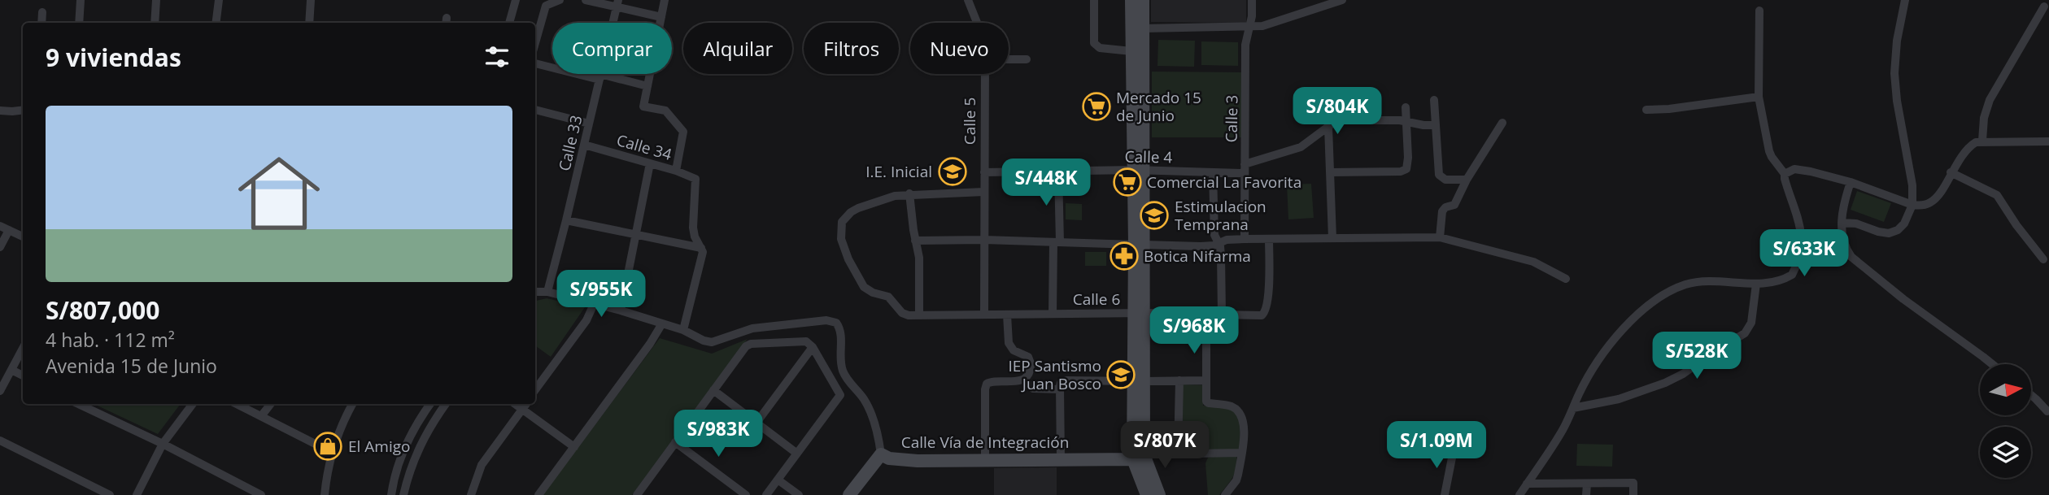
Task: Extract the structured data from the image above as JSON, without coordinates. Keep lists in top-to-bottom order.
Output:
{
  "streets": {
    "street": [
      "Calle 3",
      "Calle 5",
      "Calle 33",
      "Calle 34",
      "Calle 4",
      "Calle 6",
      "Calle Vía de Integración"
    ]
  },
  "crossings": [
    ["Calle 3", "Calle 4"],
    ["Calle 5", "Calle 4"],
    ["Calle 5", "Calle 6"],
    ["Calle 33", "Calle 34"],
    ["Calle 33", "Calle Vía de Integración"]
  ],
  "places": {
    "supermarket": ["Mercado 15 de Junio", "Comercial La Favorita"],
    "school or university": ["I.E. Inicial", "Estimulacion Temprana", "IEP Santismo Juan Bosco"],
    "pharmacy": ["Botica Nifarma"],
    "shop": ["El Amigo"]
  },
  "north": "right",
  "page": {
    "chip": [
      "Comprar",
      "Alquilar",
      "Filtros",
      "Nuevo"
    ],
    "heading": "9 viviendas",
    "price": [
      "S/804K",
      "S/448K",
      "S/633K",
      "S/955K",
      "S/968K",
      "S/528K",
      "S/983K",
      "S/807K",
      "S/1.09M"
    ],
    "list": [
      {
        "name": "S/807,000",
        "note": "4 hab. · 112 m² · Avenida 15 de Junio"
      }
    ]
  }
}
